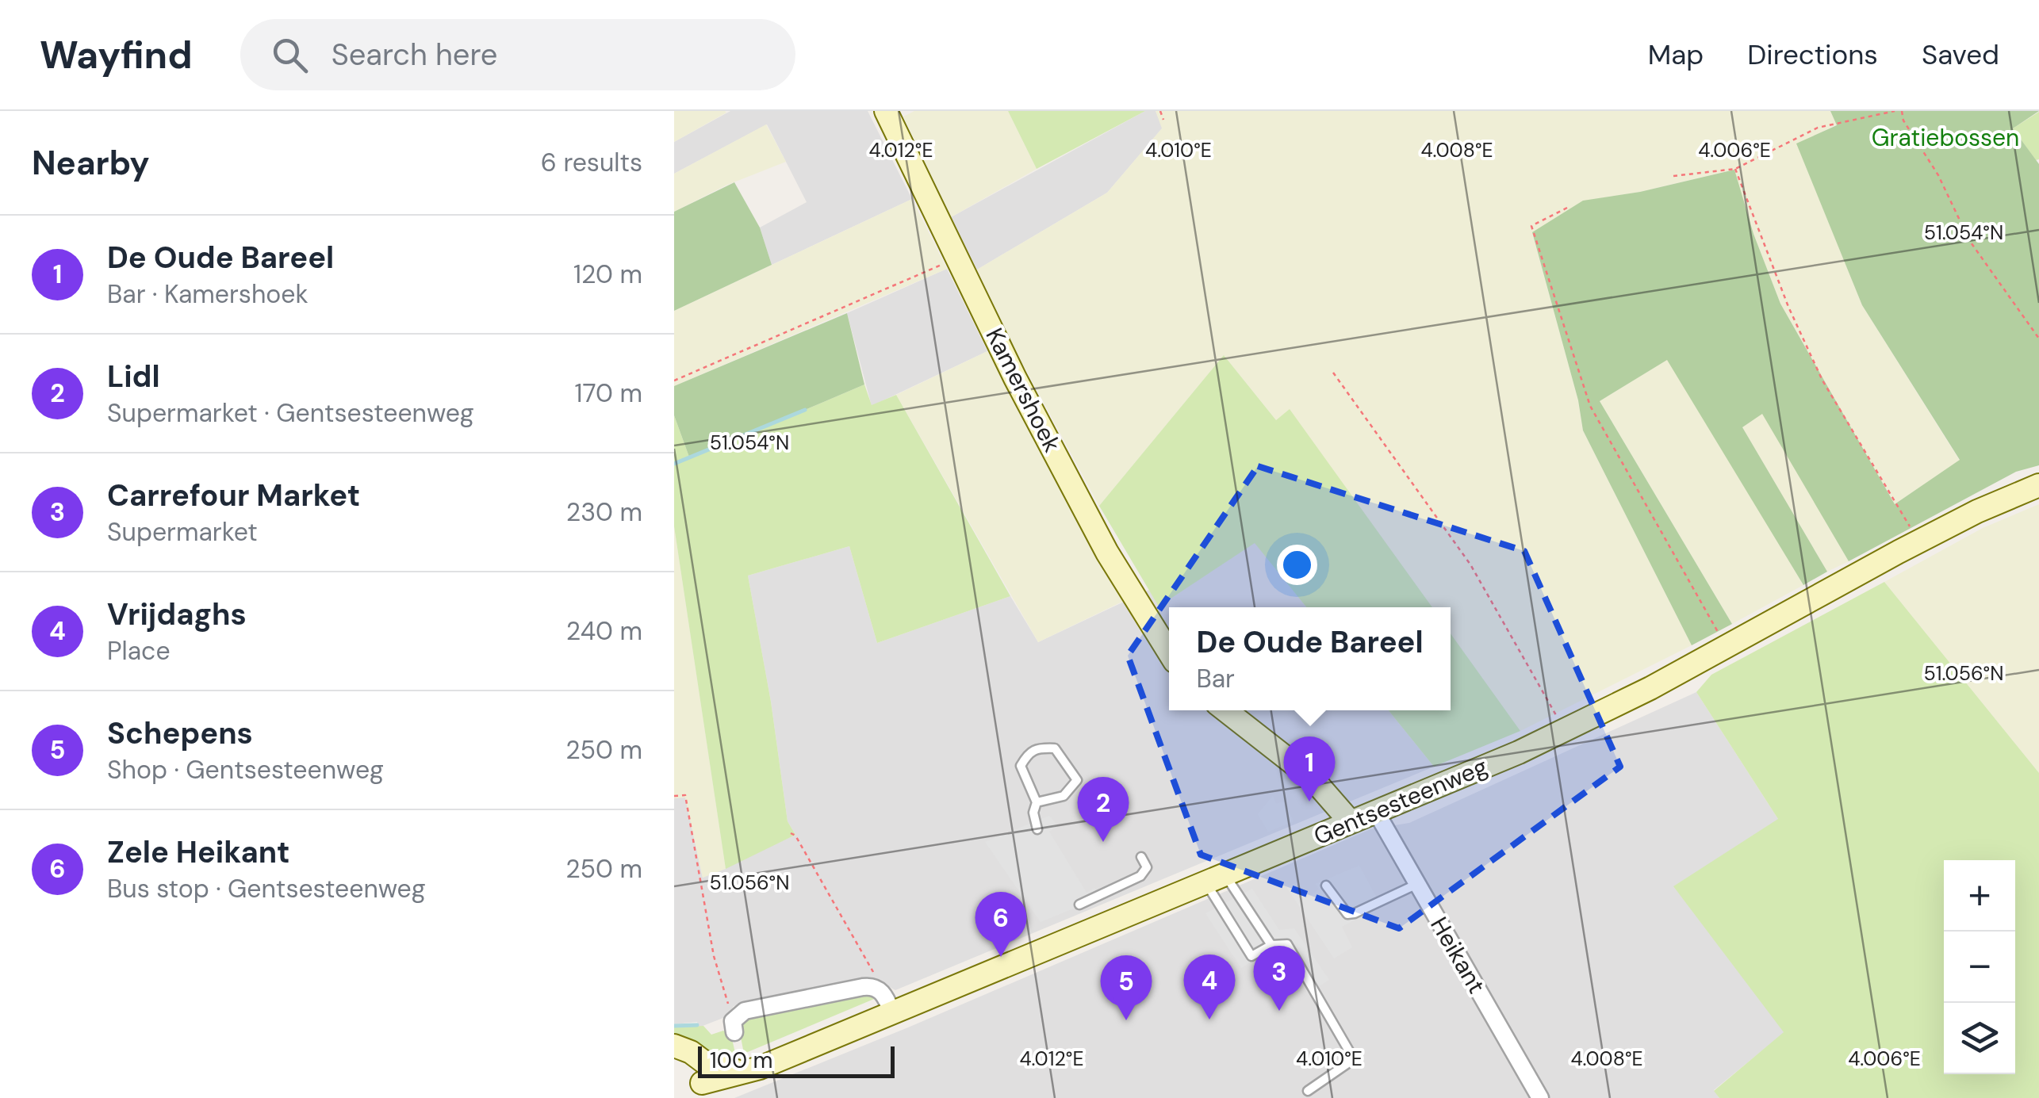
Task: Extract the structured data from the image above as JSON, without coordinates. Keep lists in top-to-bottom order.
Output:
{
  "streets": {
    "main road": ["Kamershoek", "Gentsesteenweg"],
    "street": ["Heikant"]
  },
  "crossings": [
    ["Gentsesteenweg", "Heikant"]
  ],
  "parks": ["Gratiebossen"],
  "scale_bar": "100 m",
  "page": {
    "header": "Wayfind",
    "search": "Search here",
    "nav": ["Map", "Directions", "Saved"],
    "heading": ["Nearby", "6 results"],
    "list": [
      {
        "mark": "1",
        "name": "De Oude Bareel",
        "note": "Bar · Kamershoek",
        "value": "120 m"
      },
      {
        "mark": "2",
        "name": "Lidl",
        "note": "Supermarket · Gentsesteenweg",
        "value": "170 m"
      },
      {
        "mark": "3",
        "name": "Carrefour Market",
        "note": "Supermarket",
        "value": "230 m"
      },
      {
        "mark": "4",
        "name": "Vrijdaghs",
        "note": "Place",
        "value": "240 m"
      },
      {
        "mark": "5",
        "name": "Schepens",
        "note": "Shop · Gentsesteenweg",
        "value": "250 m"
      },
      {
        "mark": "6",
        "name": "Zele Heikant",
        "note": "Bus stop · Gentsesteenweg",
        "value": "250 m"
      }
    ],
    "popup": ["De Oude Bareel", "Bar"],
    "pins": [
      "1",
      "2",
      "6",
      "3",
      "4",
      "5"
    ],
    "map_buttons": ["+", "−"],
    "scale": "100 m"
  },
  "coordinates": [
    "4.010°E",
    "4.012°E",
    "4.008°E",
    "4.006°E",
    "51.054°N",
    "51.056°N"
  ]
}
